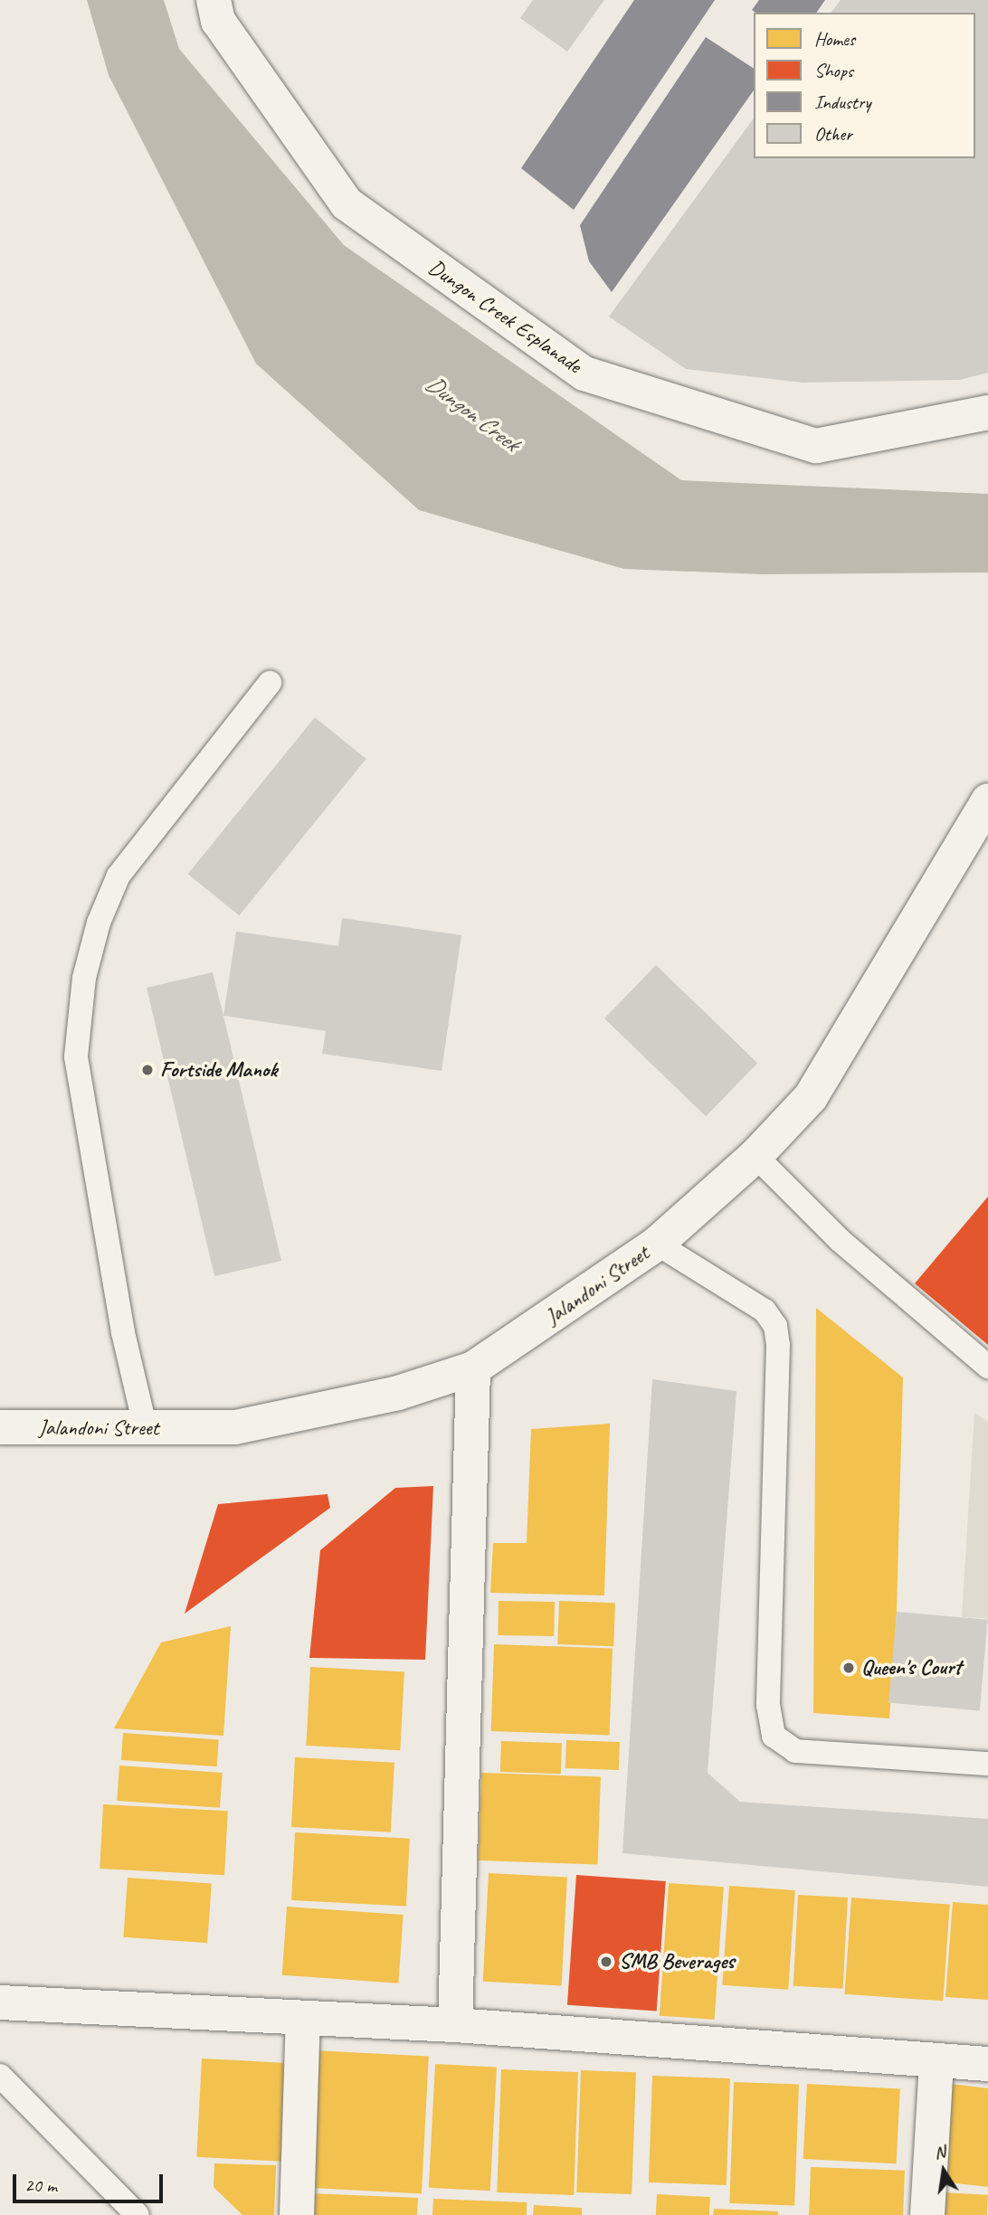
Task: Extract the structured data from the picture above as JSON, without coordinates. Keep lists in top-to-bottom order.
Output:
{
  "streets": {
    "street": ["Dungon Creek Esplanade", "Jalandoni Street"]
  },
  "water": ["Dungon Creek"],
  "places": ["Fortside Manok", "Queen's Court", "SMB Beverages"],
  "legend": [
    "Homes",
    "Shops",
    "Industry",
    "Other"
  ],
  "scale_bar": "20 m",
  "north": "top"
}
